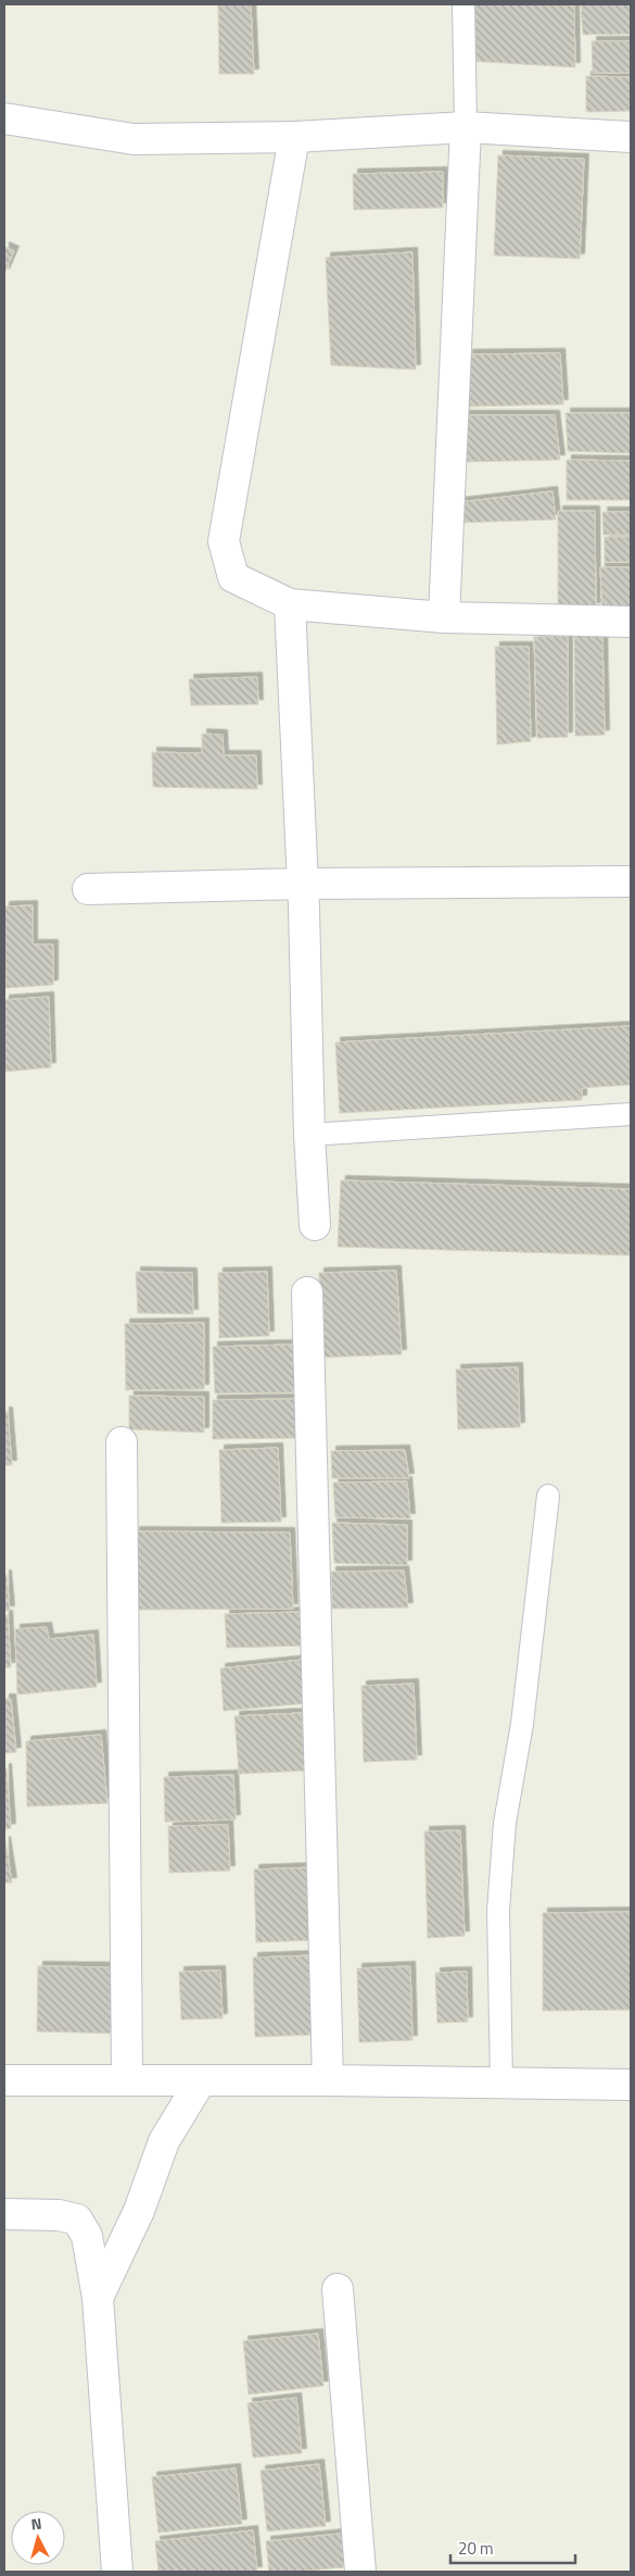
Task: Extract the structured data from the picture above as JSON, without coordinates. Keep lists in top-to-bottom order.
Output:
{
  "scale_bar": "20 m",
  "north": "top"
}
